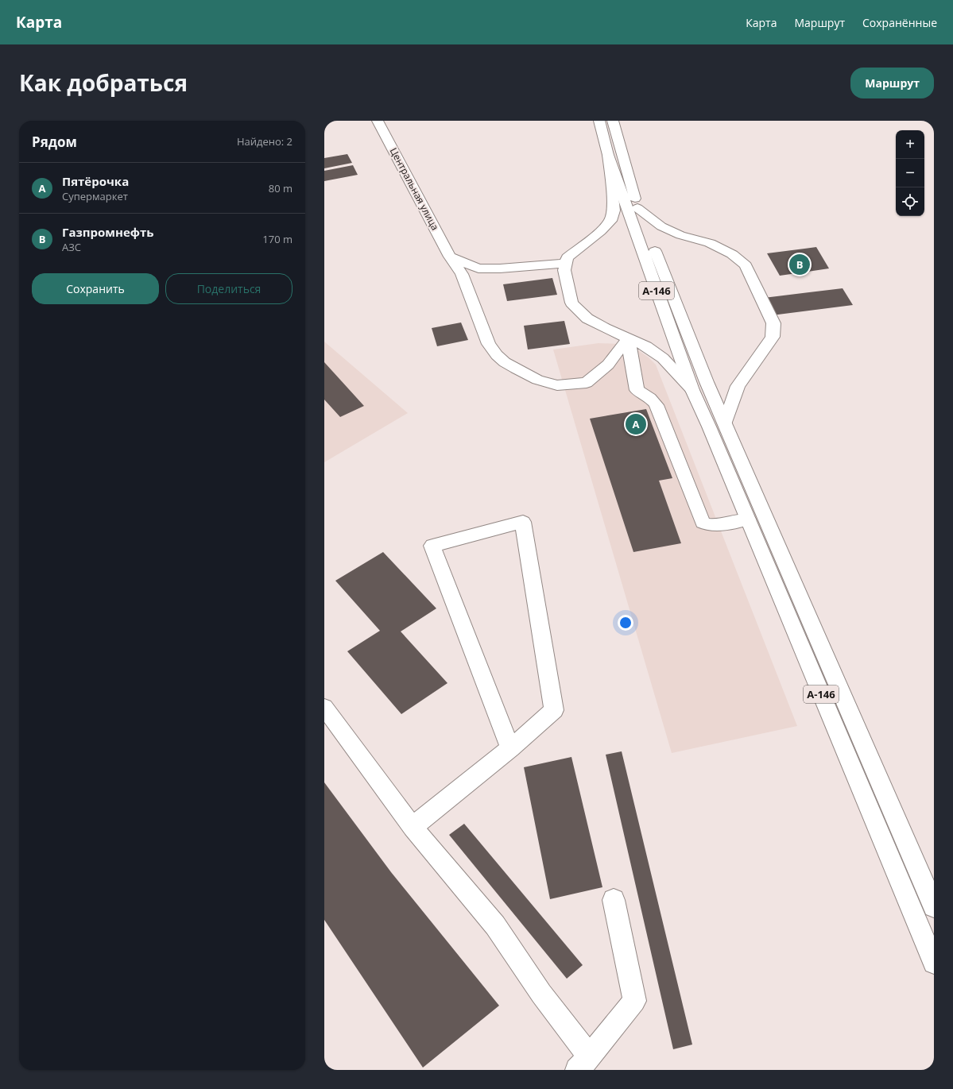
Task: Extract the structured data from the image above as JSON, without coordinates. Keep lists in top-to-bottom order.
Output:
{
  "streets": {
    "main road": ["Центральная улица", "А-146"]
  },
  "page": {
    "header": "Карта",
    "nav": ["Карта", "Маршрут", "Сохранённые"],
    "title": "Как добраться",
    "buttons": [
      "Маршрут",
      ["Сохранить", "Поделиться"]
    ],
    "heading": ["Рядом", "Найдено: 2"],
    "map_buttons": ["+", "−"],
    "list": [
      {
        "mark": "A",
        "name": "Пятёрочка",
        "note": "Супермаркет",
        "value": "80 m"
      },
      {
        "mark": "B",
        "name": "Газпромнефть",
        "note": "АЗС",
        "value": "170 m"
      }
    ],
    "pins": ["B", "A"]
  }
}
